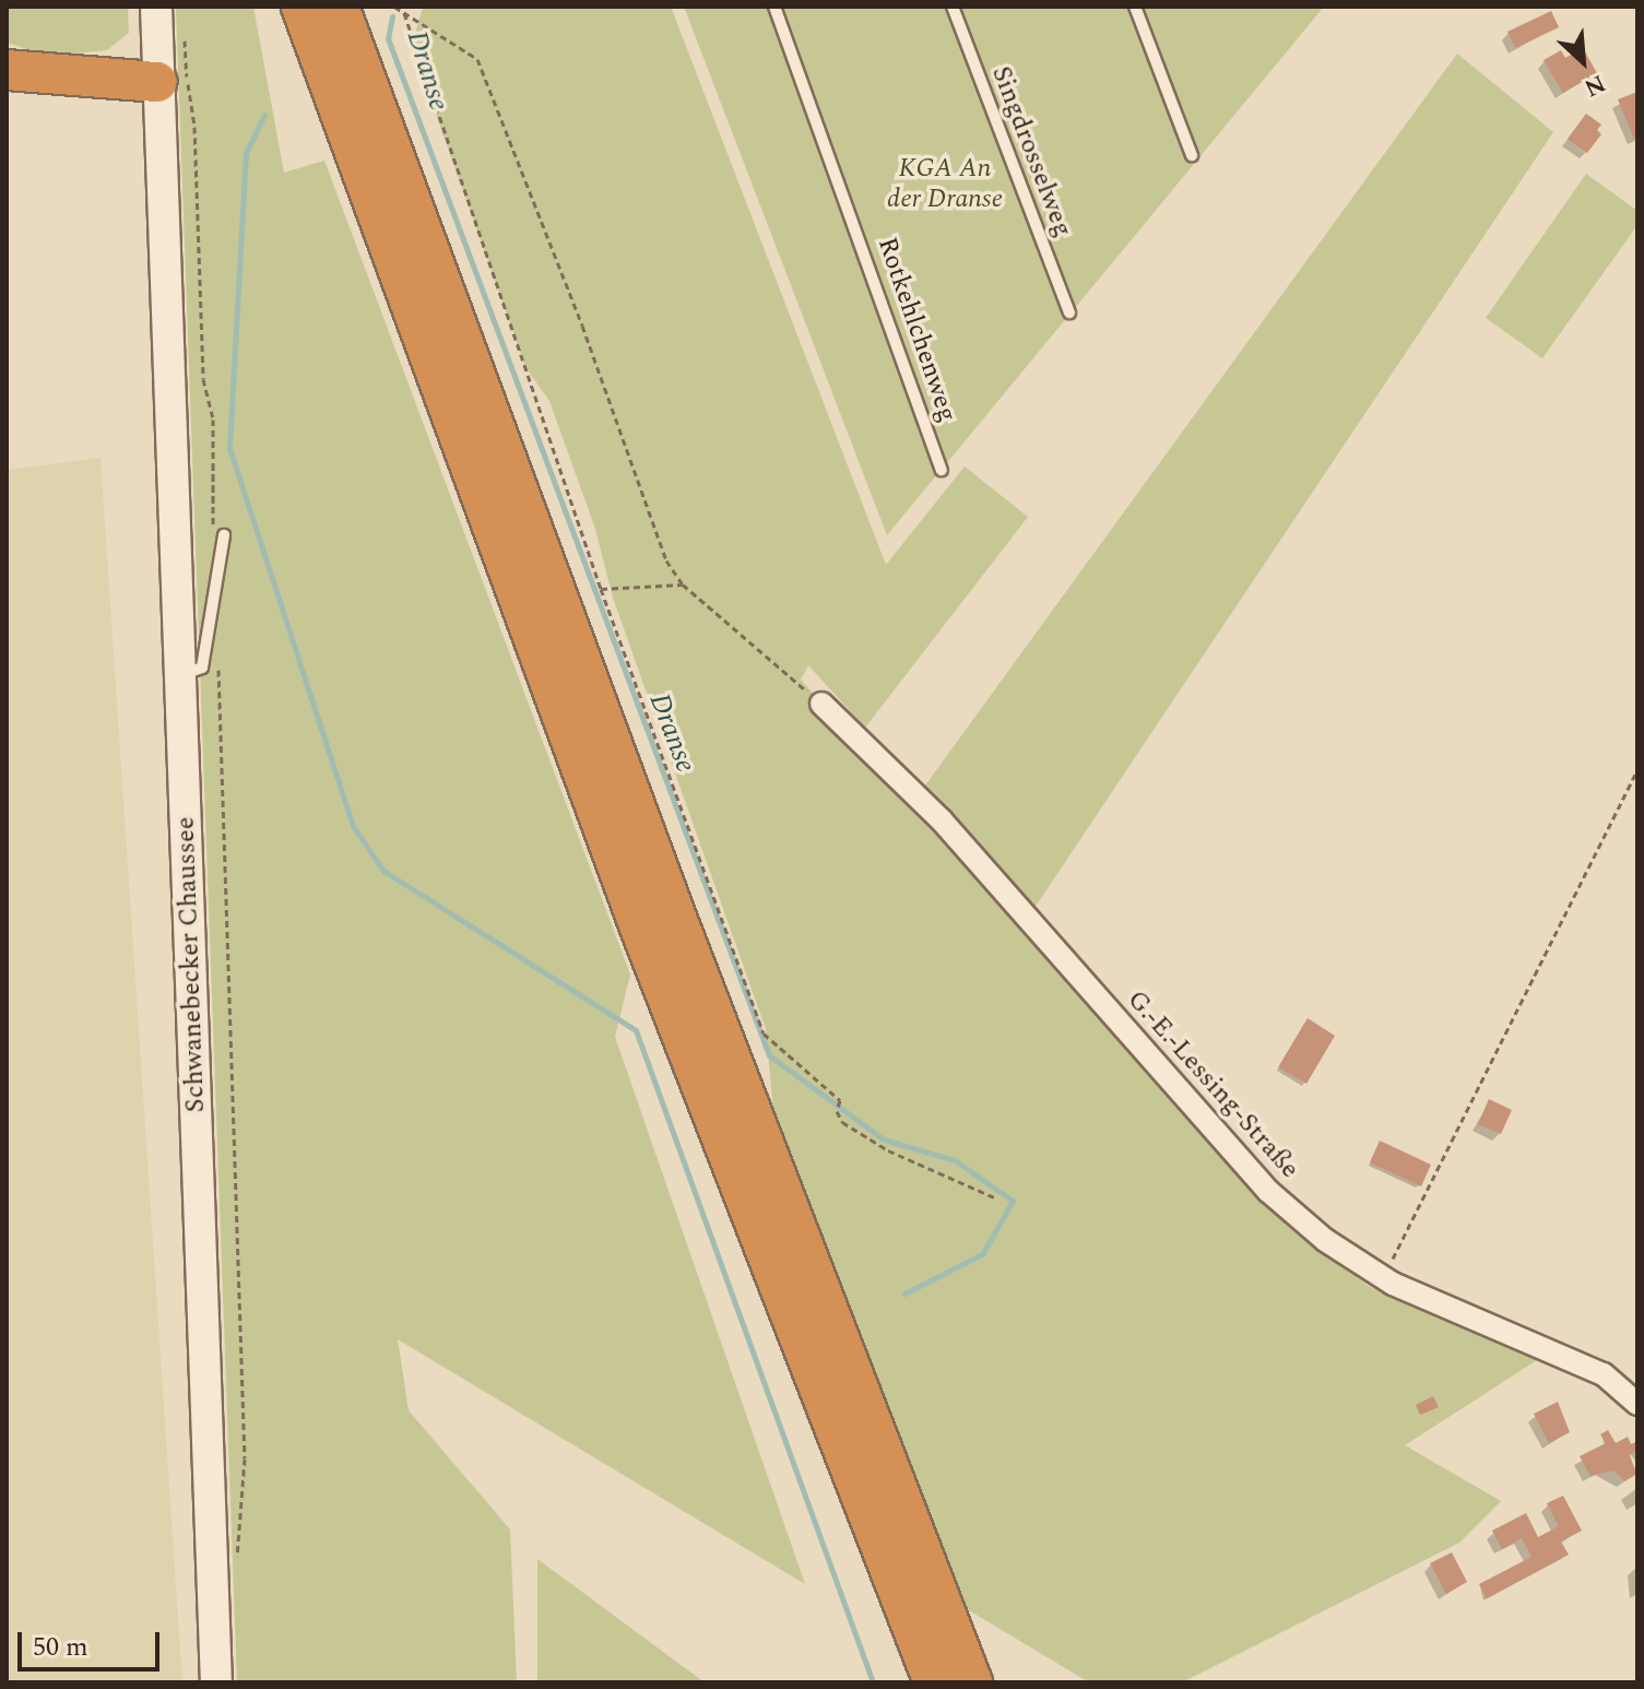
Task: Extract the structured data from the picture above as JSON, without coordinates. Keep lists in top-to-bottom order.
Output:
{
  "streets": {
    "main road": ["Schwanebecker Chaussee"],
    "street": ["G.-E.-Lessing-Straße"],
    "lane": ["Singdrosselweg", "Rotkehlchenweg"]
  },
  "water": ["Dranse"],
  "parks": ["KGA An der Dranse"],
  "scale_bar": "50 m",
  "north": "bottom right"
}
